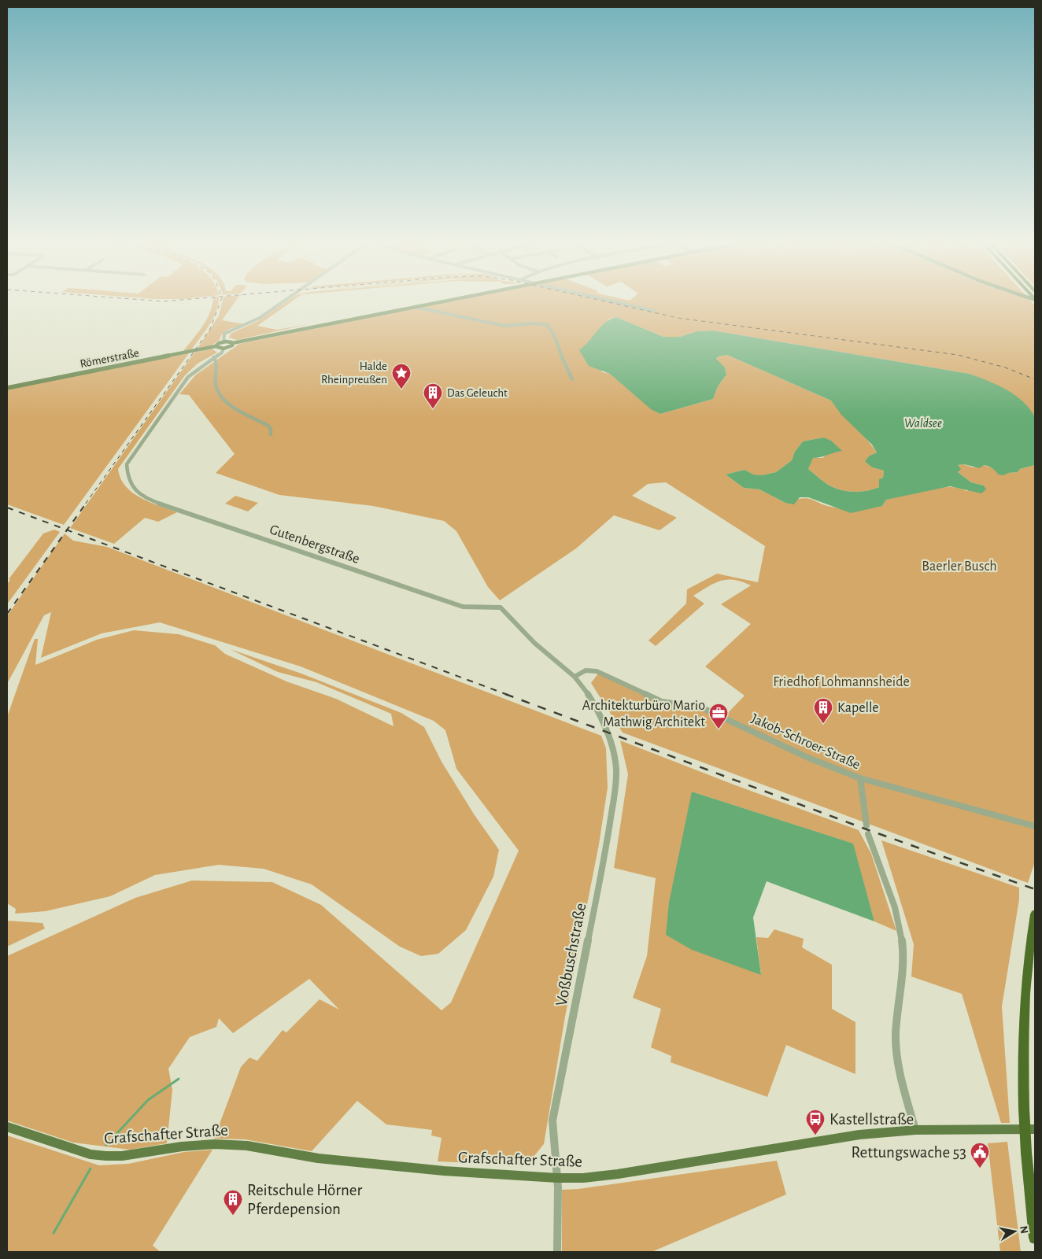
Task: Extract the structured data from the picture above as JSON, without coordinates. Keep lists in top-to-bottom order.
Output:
{
  "streets": {
    "main road": ["Römerstraße", "Grafschafter Straße"],
    "street": ["Gutenbergstraße", "Jakob-Schroer-Straße", "Voßbuschstraße"]
  },
  "crossings": [
    ["Gutenbergstraße", "Jakob-Schroer-Straße"],
    ["Gutenbergstraße", "Voßbuschstraße"],
    ["Voßbuschstraße", "Grafschafter Straße"]
  ],
  "water": ["Waldsee"],
  "parks": ["Baerler Busch", "Friedhof Lohmannsheide"],
  "places": {
    "place": ["Halde Rheinpreußen"],
    "building": ["Das Geleucht", "Kapelle", "Reitschule Hörner Pferdepension"],
    "office": ["Architekturbüro Mario Mathwig Architekt"],
    "bus stop": ["Kastellstraße"],
    "public building": ["Rettungswache 53"]
  },
  "north": "right"
}
